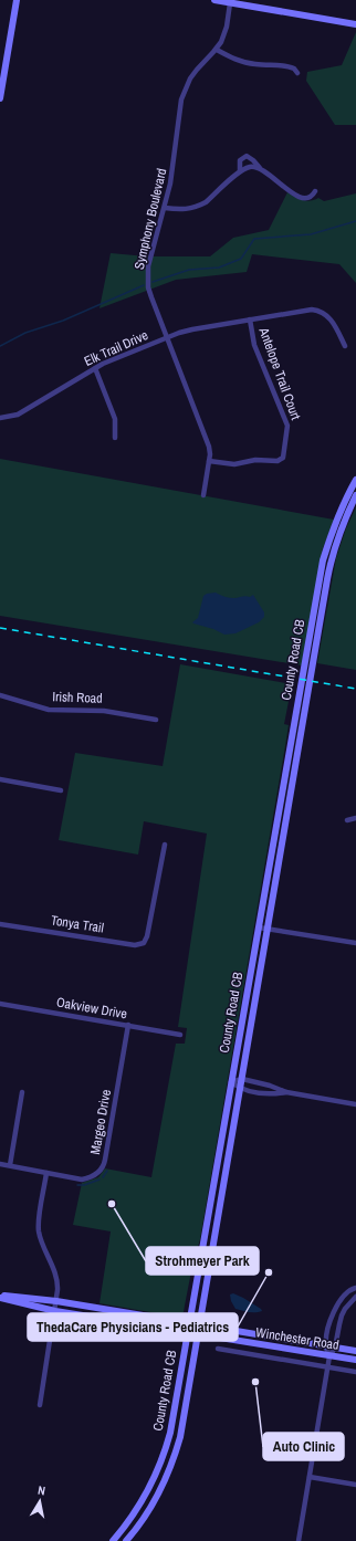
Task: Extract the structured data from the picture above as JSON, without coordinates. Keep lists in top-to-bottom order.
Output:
{
  "streets": {
    "main road": ["County Road CB", "Winchester Road"],
    "street": [
      "Symphony Boulevard",
      "Elk Trail Drive",
      "Antelope Trail Court",
      "Irish Road",
      "Tonya Trail",
      "Oakview Drive",
      "Margeo Drive"
    ]
  },
  "crossings": [
    ["Symphony Boulevard", "Elk Trail Drive"],
    ["Symphony Boulevard", "Antelope Trail Court"],
    ["Elk Trail Drive", "Antelope Trail Court"],
    ["County Road CB", "Winchester Road"],
    ["Oakview Drive", "Margeo Drive"]
  ],
  "places": ["Strohmeyer Park", "ThedaCare Physicians - Pediatrics", "Auto Clinic"],
  "north": "top"
}
